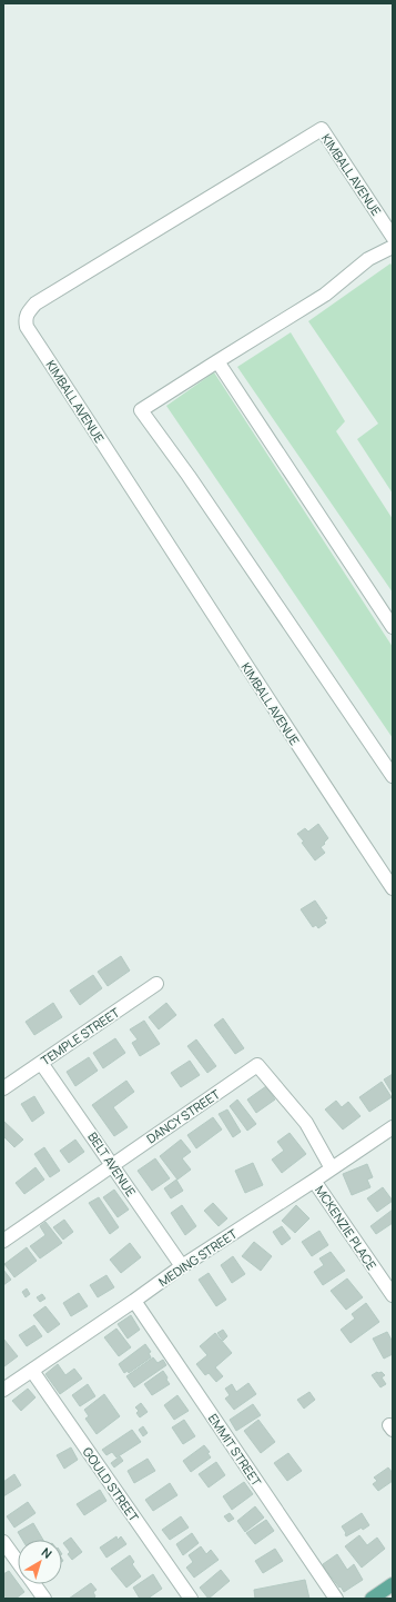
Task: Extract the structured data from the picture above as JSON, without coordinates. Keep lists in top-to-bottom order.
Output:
{
  "streets": {
    "street": [
      "KIMBALL AVENUE",
      "TEMPLE STREET",
      "DANCY STREET",
      "BELT AVENUE",
      "MCKENZIE PLACE",
      "MEDING STREET",
      "EMMIT STREET",
      "GOULD STREET"
    ]
  },
  "crossings": [
    ["TEMPLE STREET", "BELT AVENUE"],
    ["DANCY STREET", "BELT AVENUE"],
    ["DANCY STREET", "MEDING STREET"],
    ["BELT AVENUE", "MEDING STREET"],
    ["MCKENZIE PLACE", "MEDING STREET"],
    ["MEDING STREET", "EMMIT STREET"],
    ["MEDING STREET", "GOULD STREET"]
  ],
  "north": "top right"
}
